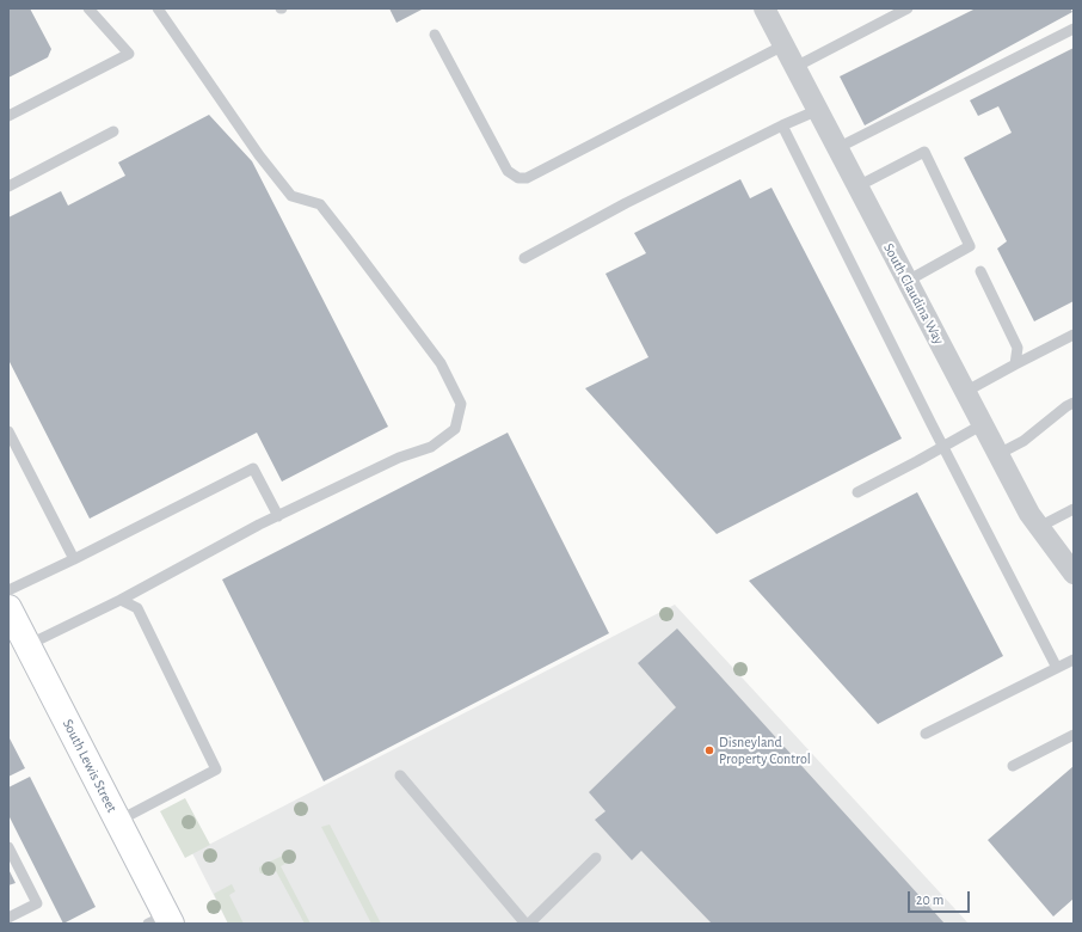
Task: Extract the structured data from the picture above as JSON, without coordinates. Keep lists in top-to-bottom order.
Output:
{
  "streets": {
    "main road": ["South Lewis Street"],
    "street": ["South Claudina Way"]
  },
  "places": ["Disneyland Property Control"],
  "scale_bar": "20 m"
}
